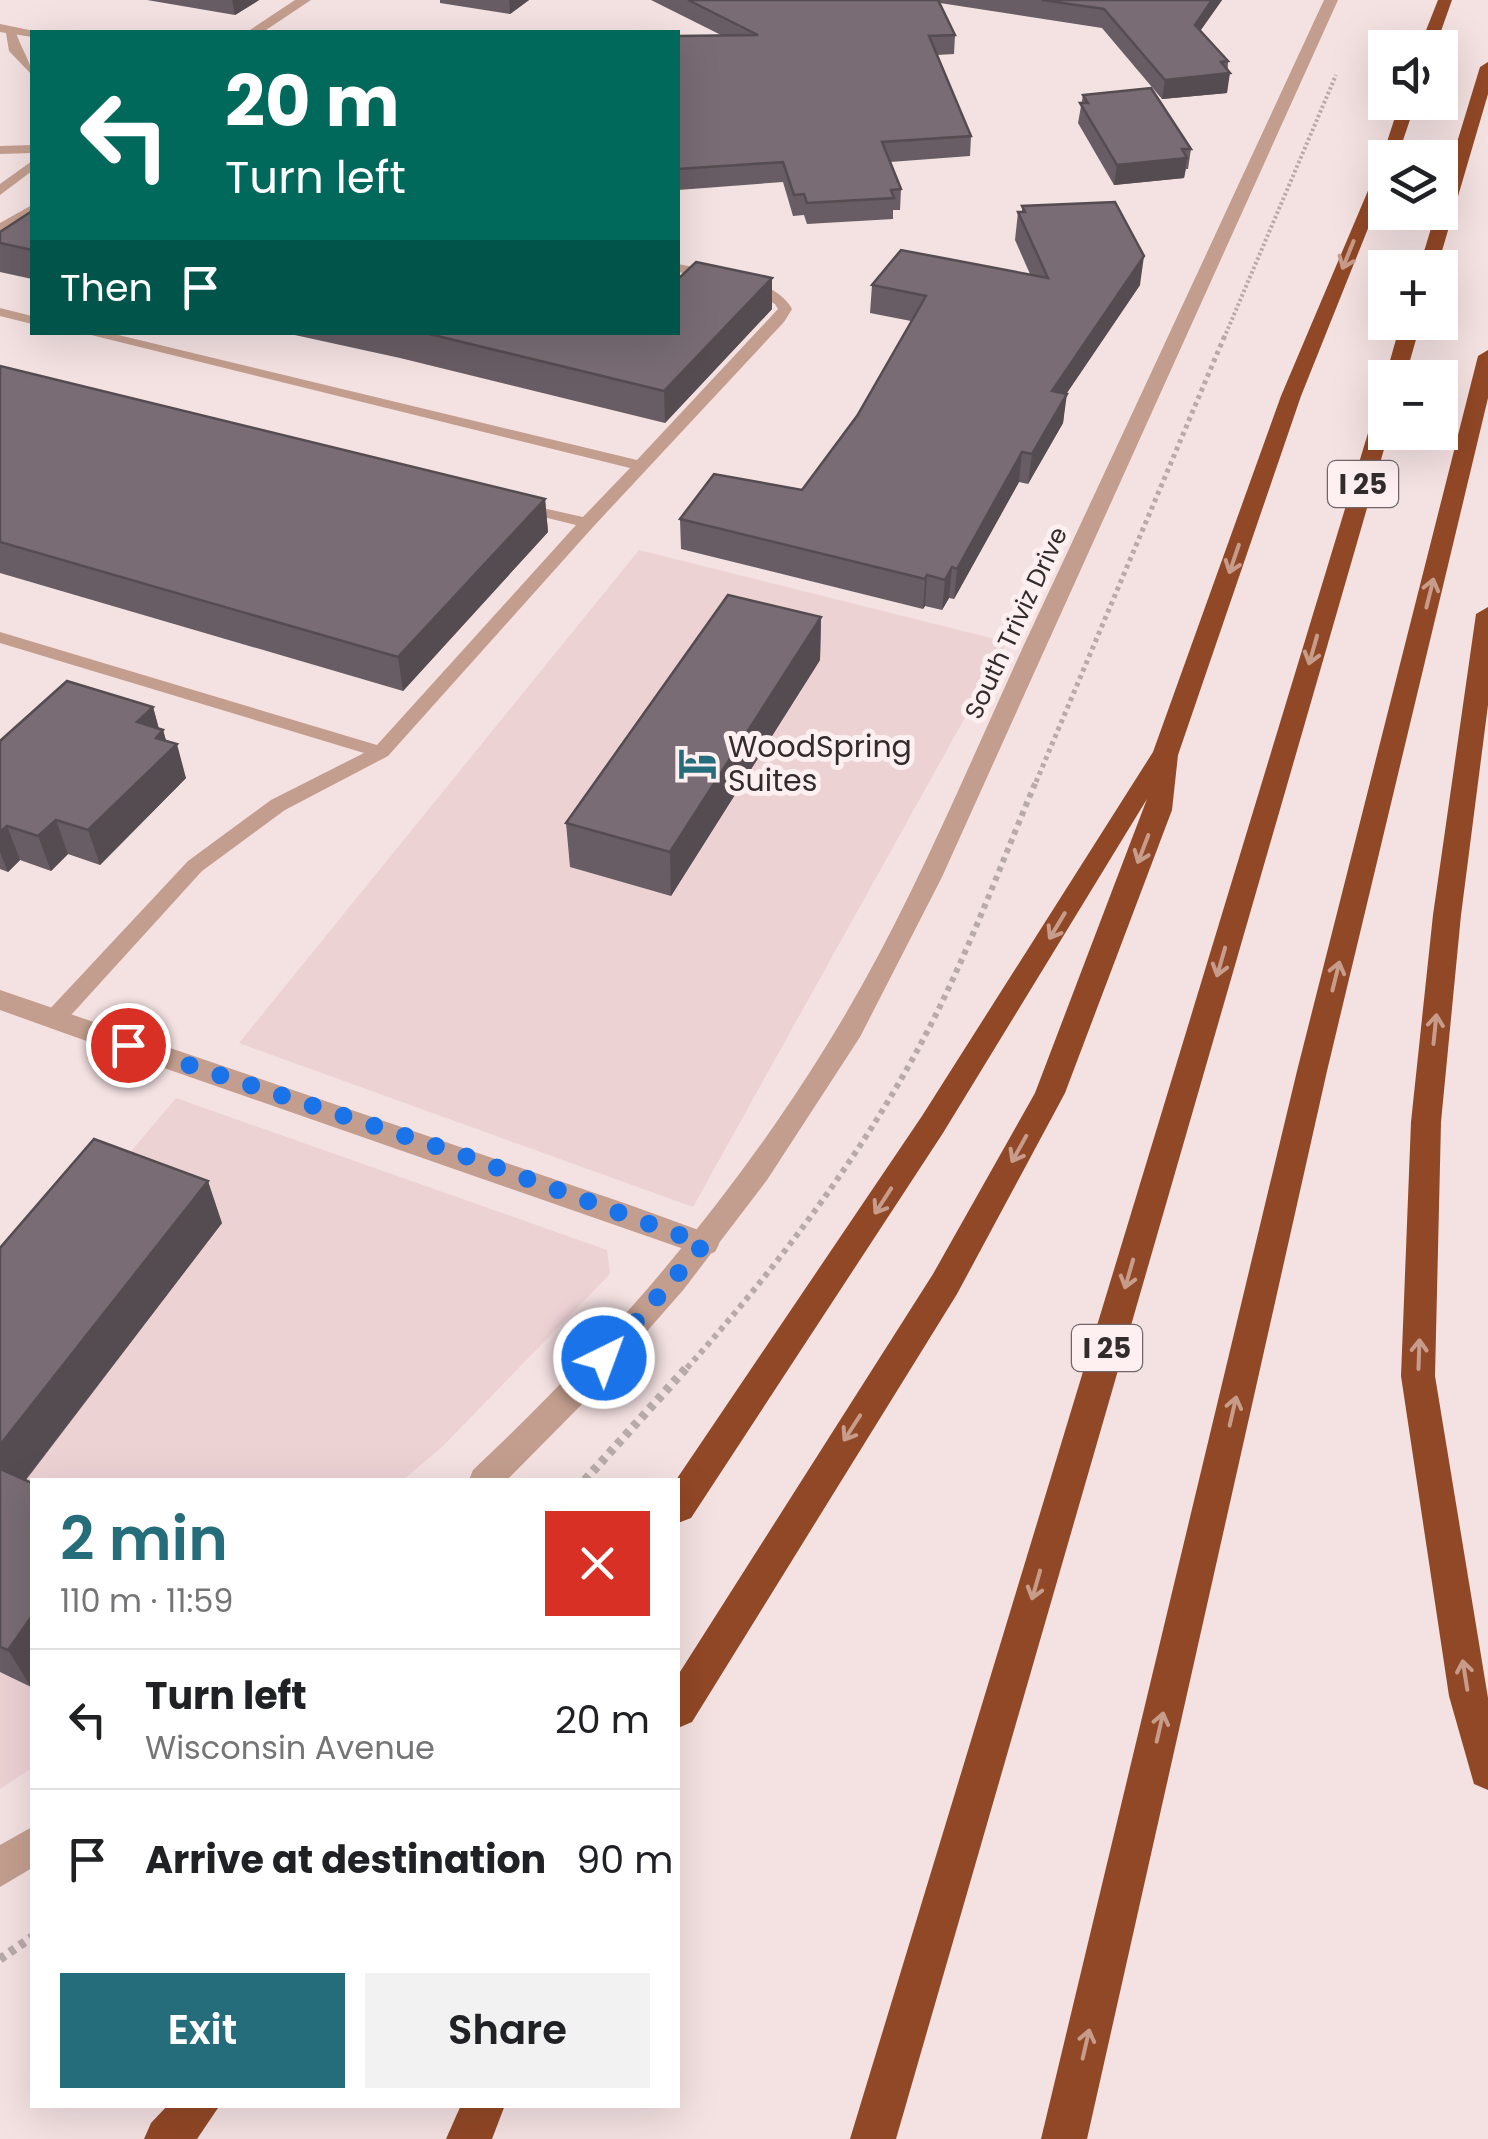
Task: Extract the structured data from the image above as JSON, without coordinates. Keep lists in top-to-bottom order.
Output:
{
  "streets": {
    "highway": ["I 25"],
    "street": ["South Triviz Drive"]
  },
  "places": {
    "hotel": ["WoodSpring Suites"]
  },
  "page": {
    "map_buttons": ["+", "−"],
    "turn": ["20 m", "Turn left"],
    "then": "Then",
    "heading": ["2 min", "110 m · 11:59"],
    "list": [
      {
        "name": "Turn left",
        "note": "Wisconsin Avenue",
        "value": "20 m"
      },
      {
        "name": "Arrive at destination",
        "value": "90 m"
      }
    ],
    "buttons": ["Exit", "Share"]
  }
}
